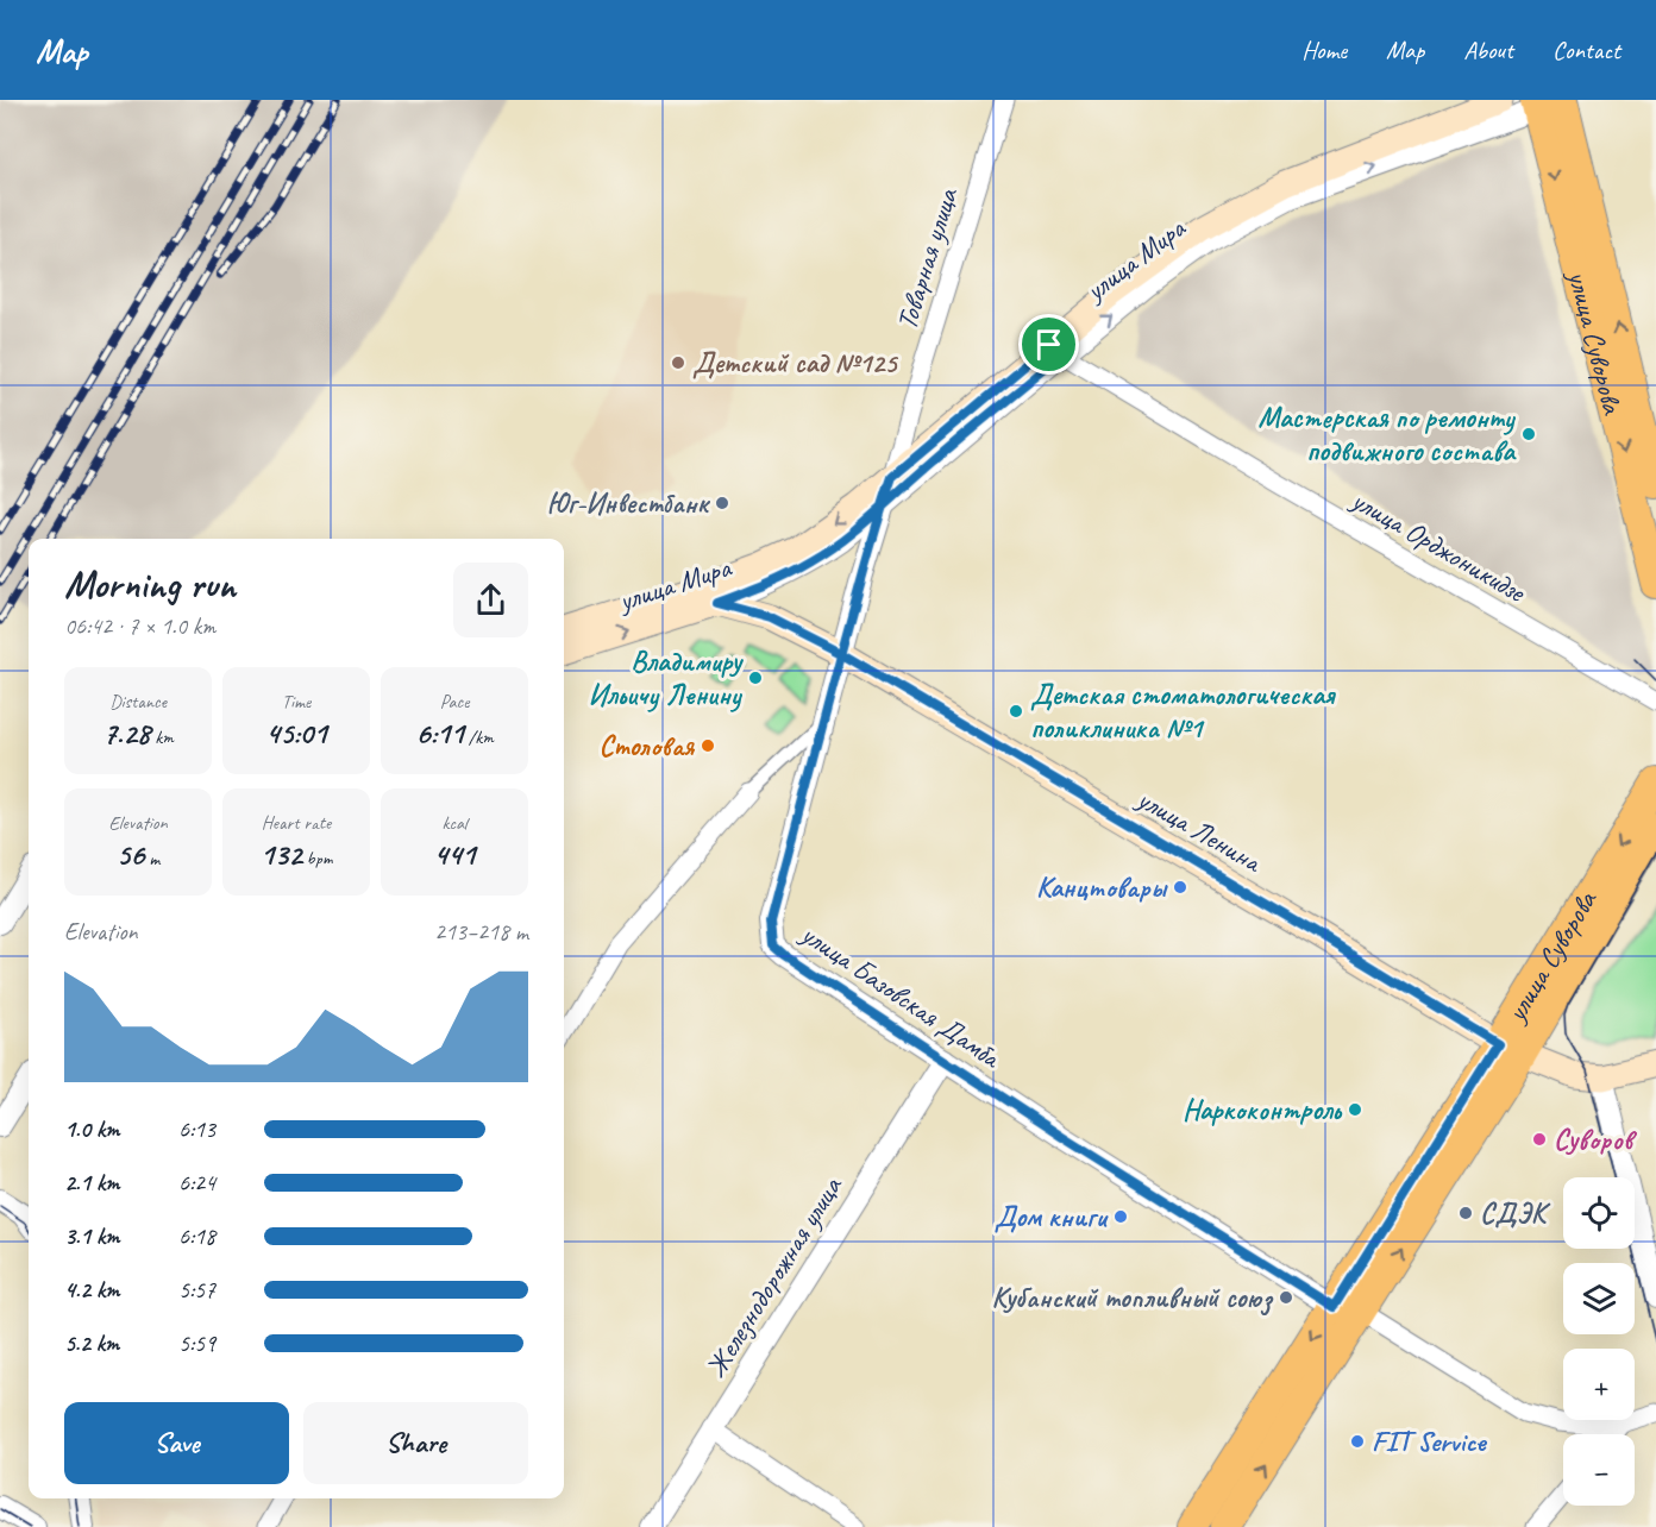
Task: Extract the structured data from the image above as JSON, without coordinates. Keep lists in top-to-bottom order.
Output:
{
  "streets": {
    "main road": ["улица Мира", "улица Суворова", "улица Ленина"],
    "street": [
      "Товарная улица",
      "улица Орджоникидзе",
      "улица Базовская Дамба",
      "Железнодорожная улица"
    ]
  },
  "crossings": [
    ["Товарная улица", "улица Мира"],
    ["Товарная улица", "улица Базовская Дамба"],
    ["улица Мира", "улица Суворова"],
    ["улица Мира", "улица Орджоникидзе"],
    ["улица Мира", "улица Ленина"],
    ["улица Мира", "улица Базовская Дамба"],
    ["улица Суворова", "улица Ленина"],
    ["улица Суворова", "улица Базовская Дамба"],
    ["улица Ленина", "улица Базовская Дамба"],
    ["улица Базовская Дамба", "Железнодорожная улица"]
  ],
  "places": [
    "Детский сад №125",
    "Мастерская по ремонту подвижного состава",
    "Юг-Инвестбанк",
    "Владимиру Ильичу Ленину",
    "Детская стоматологическая поликлиника №1",
    "Столовая",
    "Канцтовары",
    "Наркоконтроль",
    "Суворов",
    "СДЭК",
    "Дом книги",
    "Кубанский топливный союз",
    "FIT Service"
  ],
  "page": {
    "header": "Map",
    "nav": [
      "Home",
      "Map",
      "About",
      "Contact"
    ],
    "heading": ["Morning run", "06:42 · 7 × 1.0 km"],
    "stats": [
      ["Distance", "7.28 km"],
      ["Time", "45:01"],
      ["Pace", "6:11 /km"],
      ["Elevation", "56 m"],
      ["Heart rate", "132 bpm"],
      ["kcal", "441"]
    ],
    "chart": ["Elevation", "213–218 m"],
    "list": [
      {
        "name": "1.0 km",
        "note": "6:13"
      },
      {
        "name": "2.1 km",
        "note": "6:24"
      },
      {
        "name": "3.1 km",
        "note": "6:18"
      },
      {
        "name": "4.2 km",
        "note": "5:57"
      },
      {
        "name": "5.2 km",
        "note": "5:59"
      }
    ],
    "map_buttons": ["+", "−"],
    "buttons": ["Save", "Share"]
  }
}
